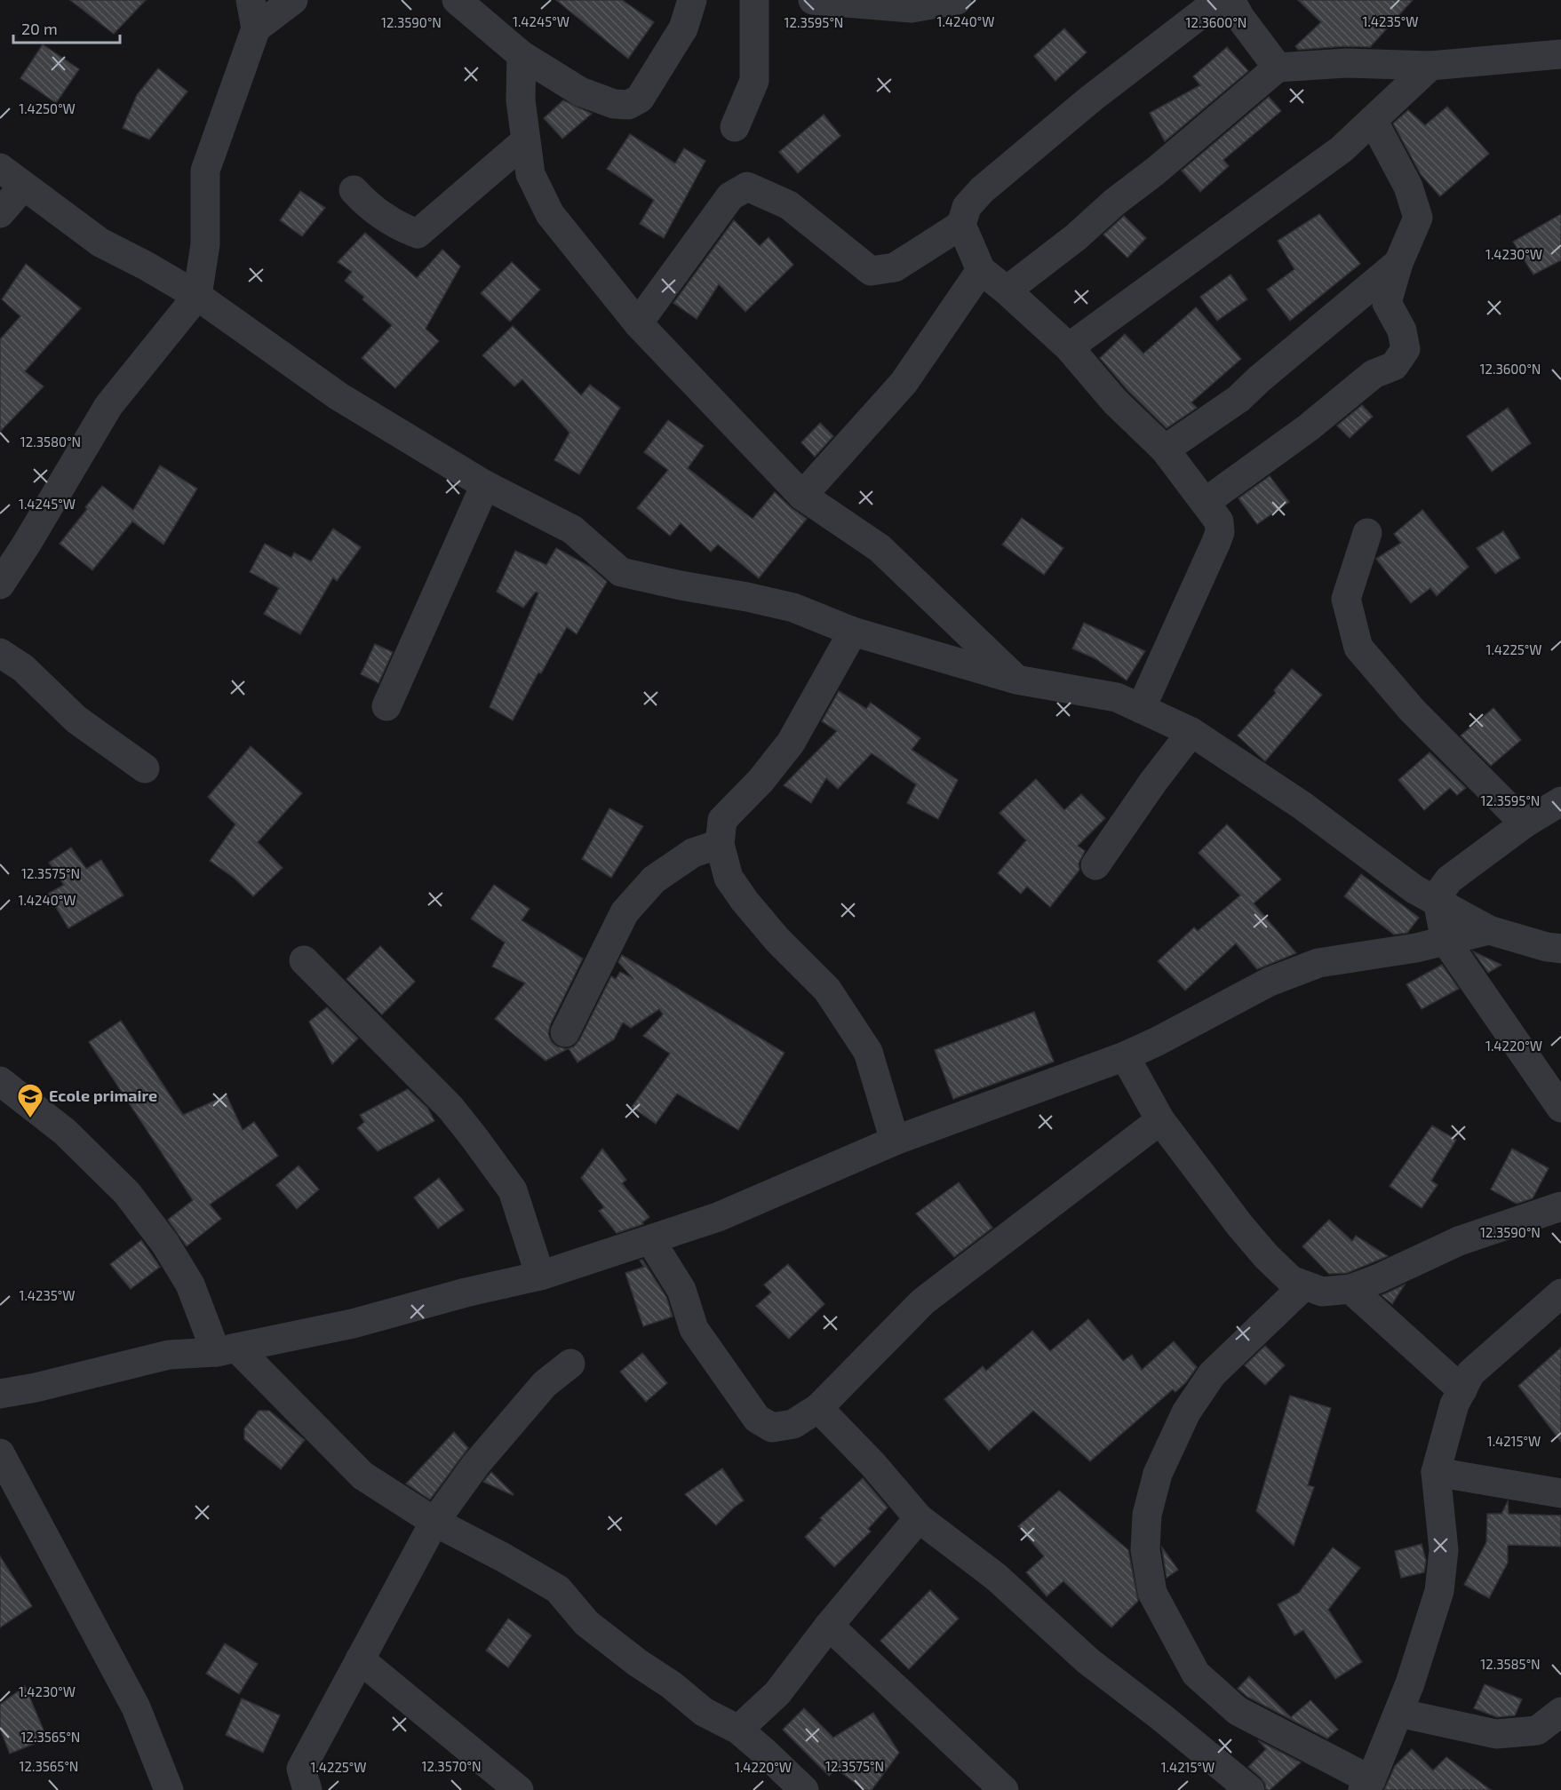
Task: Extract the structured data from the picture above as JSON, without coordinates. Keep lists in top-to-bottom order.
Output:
{
  "places": {
    "school or university": ["Ecole primaire"]
  },
  "scale_bar": "20 m",
  "coordinates": [
    "1.4245°W",
    "1.4240°W",
    "1.4235°W",
    "12.3590°N",
    "12.3595°N",
    "12.3600°N",
    "1.4250°W",
    "1.4230°W",
    "12.3580°N",
    "1.4225°W",
    "12.3575°N",
    "1.4220°W",
    "1.4215°W",
    "12.3585°N",
    "12.3565°N",
    "12.3570°N"
  ]
}
